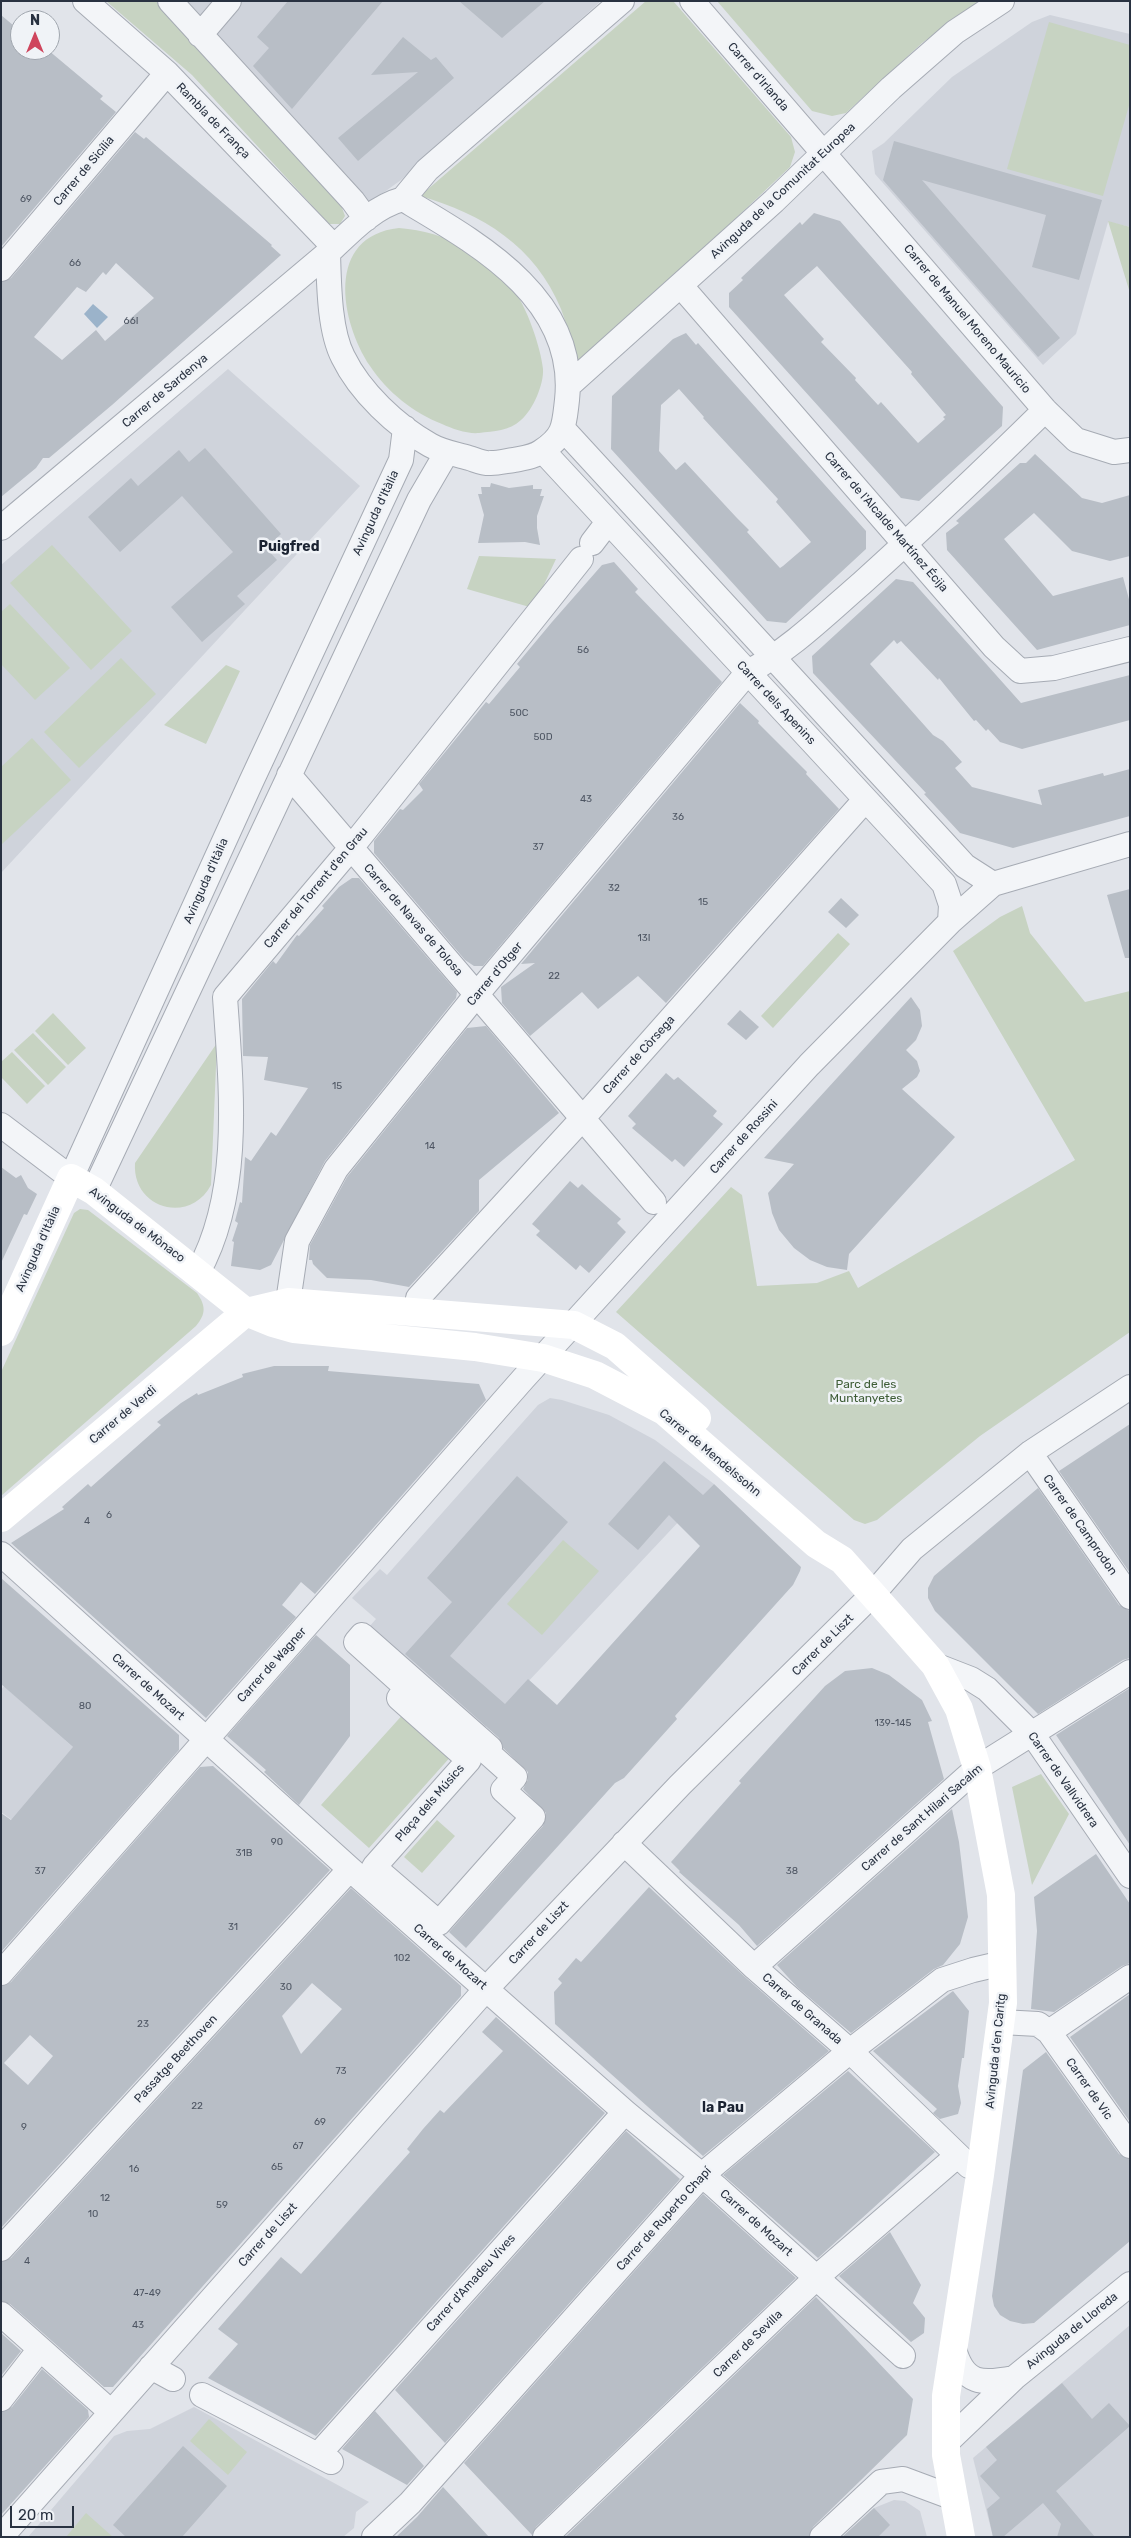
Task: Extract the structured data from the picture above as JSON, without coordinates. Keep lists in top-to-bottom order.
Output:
{
  "streets": {
    "street": [
      "Carrer d'Irlanda",
      "Rambla de França",
      "Carrer de Sicília",
      "Avinguda de la Comunitat Europea",
      "Carrer de Manuel Moreno Mauricio",
      "Carrer de Sardenya",
      "Avinguda d'Itàlia",
      "Carrer de l'Alcalde Martínez Écija",
      "Carrer dels Apenins",
      "Carrer del Torrent d'en Grau",
      "Carrer de Navas de Tolosa",
      "Carrer d'Otger",
      "Carrer de Còrsega",
      "Carrer de Rossini",
      "Avinguda de Mònaco",
      "Carrer de Verdi",
      "Carrer de Mendelssohn",
      "Carrer de Camprodon",
      "Carrer de Liszt",
      "Carrer de Wagner",
      "Carrer de Mozart",
      "Carrer de Vallvidrera",
      "Plaça dels Músics",
      "Carrer de Sant Hilari Sacalm",
      "Carrer de Granada",
      "Avinguda d'en Caritg",
      "Passatge Beethoven",
      "Carrer de Vic",
      "Carrer de Ruperto Chapí",
      "Carrer d'Amadeu Vives",
      "Avinguda de Lloreda",
      "Carrer de Sevilla"
    ]
  },
  "crossings": [
    ["Carrer d'Irlanda", "Avinguda de la Comunitat Europea"],
    ["Carrer d'Irlanda", "Carrer de Manuel Moreno Mauricio"],
    ["Rambla de França", "Carrer de Sicília"],
    ["Rambla de França", "Carrer de Sardenya"],
    ["Avinguda de la Comunitat Europea", "Carrer de Manuel Moreno Mauricio"],
    ["Avinguda de la Comunitat Europea", "Carrer de l'Alcalde Martínez Écija"],
    ["Avinguda d'Itàlia", "Carrer de Navas de Tolosa"],
    ["Avinguda d'Itàlia", "Avinguda de Mònaco"],
    ["Carrer dels Apenins", "Carrer del Torrent d'en Grau"],
    ["Carrer dels Apenins", "Carrer d'Otger"],
    ["Carrer dels Apenins", "Carrer de Còrsega"],
    ["Carrer dels Apenins", "Carrer de Rossini"],
    ["Carrer del Torrent d'en Grau", "Carrer de Navas de Tolosa"],
    ["Carrer del Torrent d'en Grau", "Avinguda de Mònaco"],
    ["Carrer de Navas de Tolosa", "Carrer d'Otger"],
    ["Carrer de Navas de Tolosa", "Carrer de Còrsega"],
    ["Carrer de Còrsega", "Avinguda de Mònaco"],
    ["Carrer de Rossini", "Avinguda de Mònaco"],
    ["Carrer de Rossini", "Carrer de Mendelssohn"],
    ["Carrer de Rossini", "Carrer de Wagner"],
    ["Avinguda de Mònaco", "Carrer de Verdi"],
    ["Avinguda de Mònaco", "Carrer de Mendelssohn"],
    ["Avinguda de Mònaco", "Carrer de Wagner"],
    ["Carrer de Mendelssohn", "Carrer de Liszt"],
    ["Carrer de Mendelssohn", "Carrer de Wagner"],
    ["Carrer de Mendelssohn", "Avinguda d'en Caritg"],
    ["Carrer de Camprodon", "Carrer de Liszt"],
    ["Carrer de Liszt", "Carrer de Mozart"],
    ["Carrer de Liszt", "Carrer de Granada"],
    ["Carrer de Liszt", "Avinguda d'en Caritg"],
    ["Carrer de Wagner", "Carrer de Mozart"],
    ["Carrer de Mozart", "Passatge Beethoven"],
    ["Carrer de Mozart", "Carrer de Ruperto Chapí"],
    ["Carrer de Mozart", "Carrer d'Amadeu Vives"],
    ["Carrer de Mozart", "Carrer de Sevilla"],
    ["Carrer de Vallvidrera", "Carrer de Sant Hilari Sacalm"],
    ["Carrer de Vallvidrera", "Avinguda d'en Caritg"],
    ["Carrer de Sant Hilari Sacalm", "Carrer de Granada"],
    ["Carrer de Sant Hilari Sacalm", "Avinguda d'en Caritg"],
    ["Carrer de Granada", "Avinguda d'en Caritg"],
    ["Carrer de Granada", "Carrer de Ruperto Chapí"],
    ["Carrer de Granada", "Carrer de Sevilla"],
    ["Avinguda d'en Caritg", "Carrer de Ruperto Chapí"],
    ["Avinguda d'en Caritg", "Avinguda de Lloreda"]
  ],
  "districts": ["Puigfred", "la Pau"],
  "parks": ["Parc de les Muntanyetes"],
  "house_numbers": [
    "69",
    "66",
    "66I",
    "56",
    "50C",
    "50D",
    "43",
    "36",
    "37",
    "32",
    "15",
    "13I",
    "22",
    "15",
    "14",
    "6",
    "4",
    "80",
    "139-145",
    "90",
    "31B",
    "37",
    "38",
    "31",
    "102",
    "30",
    "23",
    "73",
    "22",
    "69",
    "9",
    "67",
    "65",
    "16",
    "12",
    "59",
    "10",
    "4",
    "47-49",
    "43"
  ],
  "scale_bar": "20 m",
  "north": "top"
}
